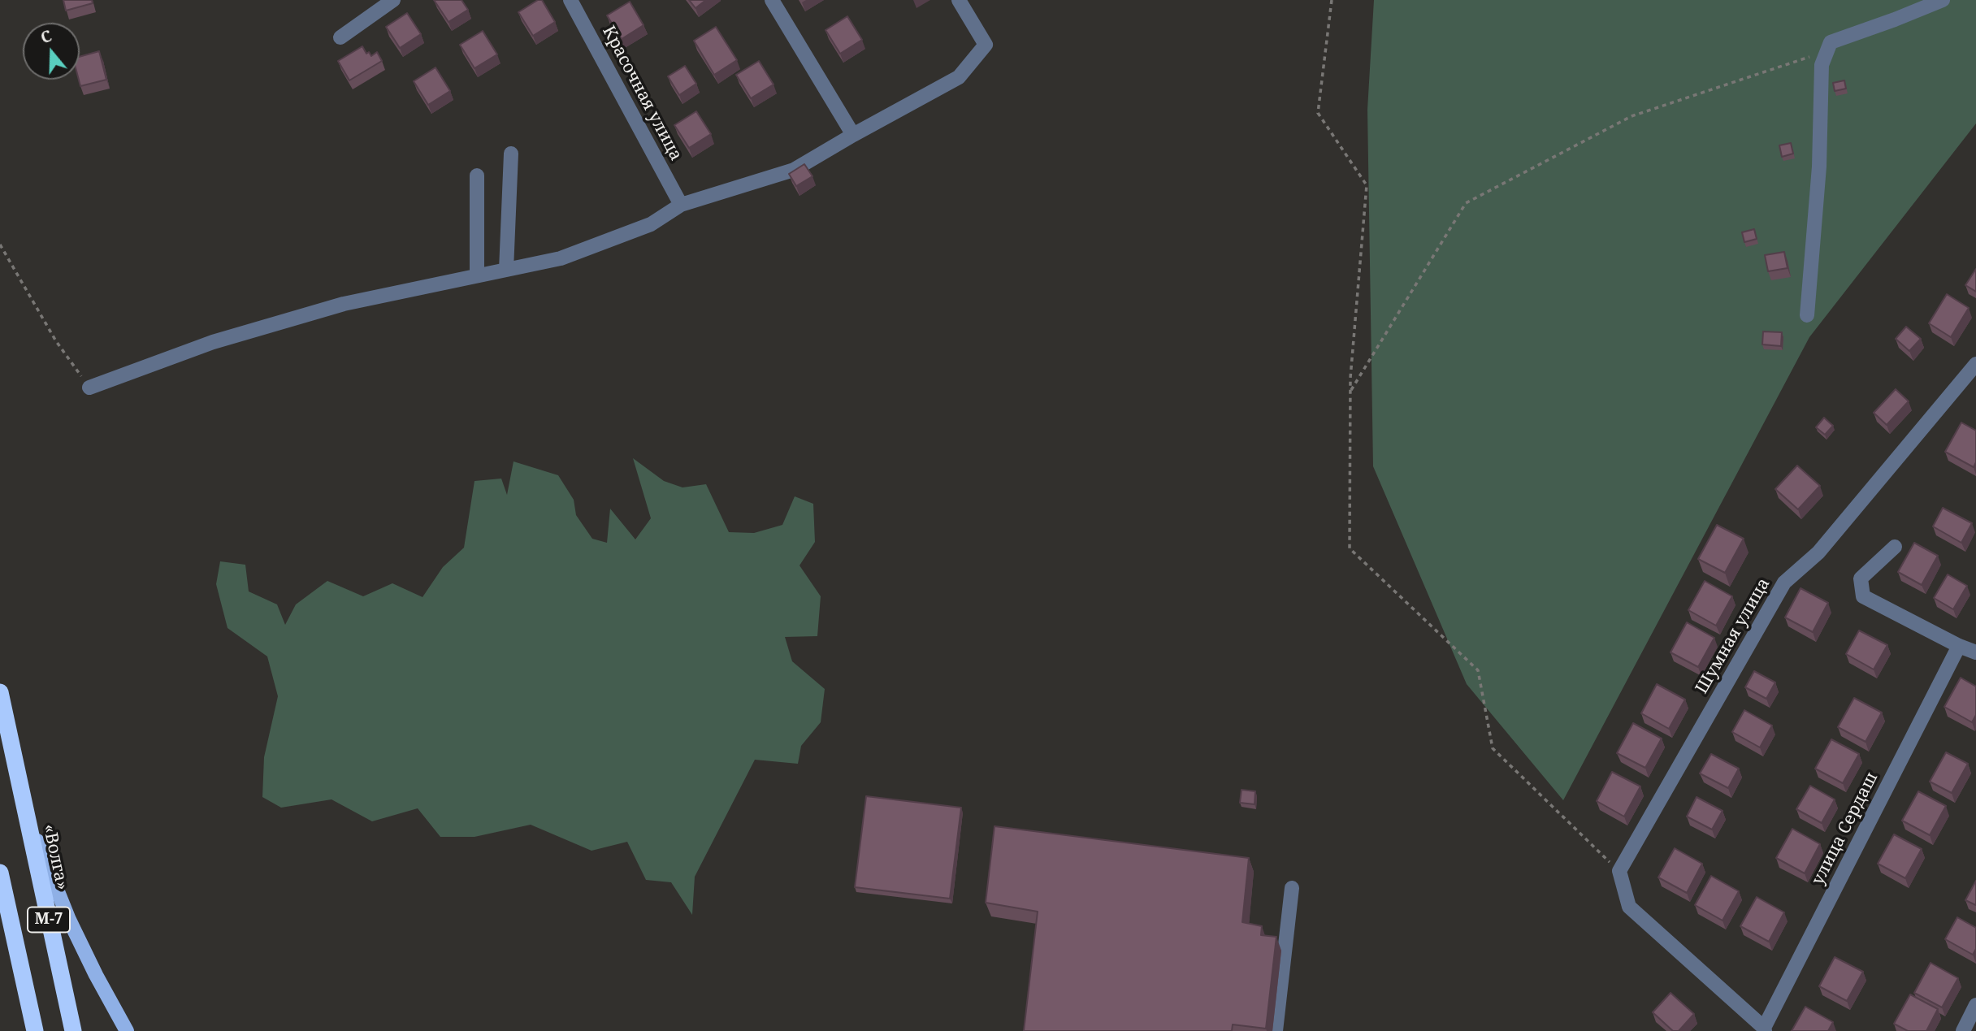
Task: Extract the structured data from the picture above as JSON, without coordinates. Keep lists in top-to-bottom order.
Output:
{
  "streets": {
    "highway": ["«Волга»", "М-7"],
    "street": ["Красочная улица", "Шумная улица", "улица Сердаш"]
  },
  "north": "top"
}
